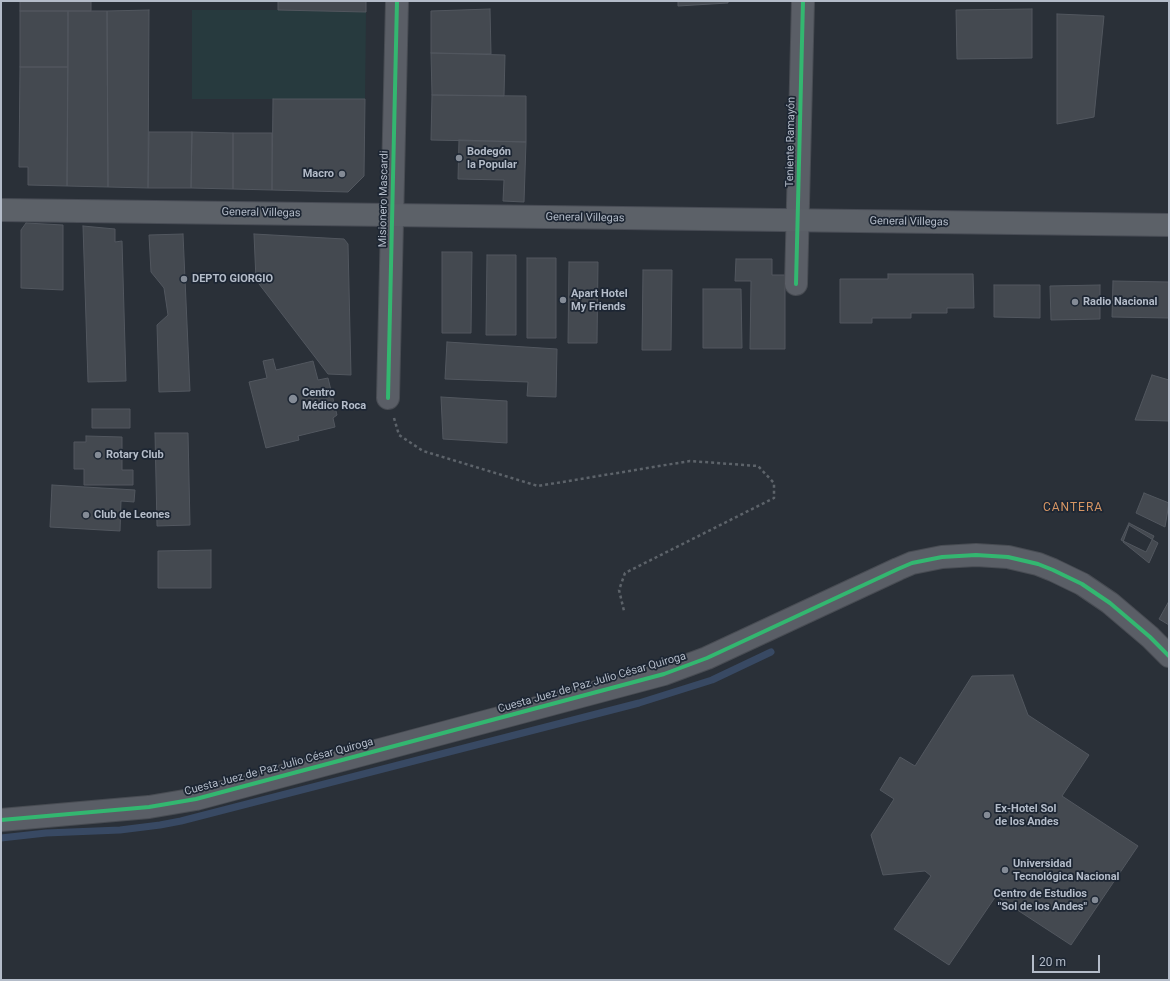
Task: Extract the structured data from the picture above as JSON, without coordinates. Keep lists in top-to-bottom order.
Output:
{
  "streets": {
    "main road": ["General Villegas"],
    "street": ["Teniente Ramayón", "Misionero Mascardi", "Cuesta Juez de Paz Julio César Quiroga"]
  },
  "crossings": [
    ["Teniente Ramayón", "General Villegas"],
    ["Misionero Mascardi", "General Villegas"]
  ],
  "districts": ["CANTERA"],
  "places": [
    "Bodegón la Popular",
    "Macro",
    "DEPTO GIORGIO",
    "Apart Hotel My Friends",
    "Radio Nacional",
    "Centro Médico Roca",
    "Rotary Club",
    "Club de Leones",
    "Ex-Hotel Sol de los Andes",
    "Universidad Tecnológica Nacional",
    "Centro de Estudios \"Sol de los Andes\""
  ],
  "scale_bar": "20 m"
}
